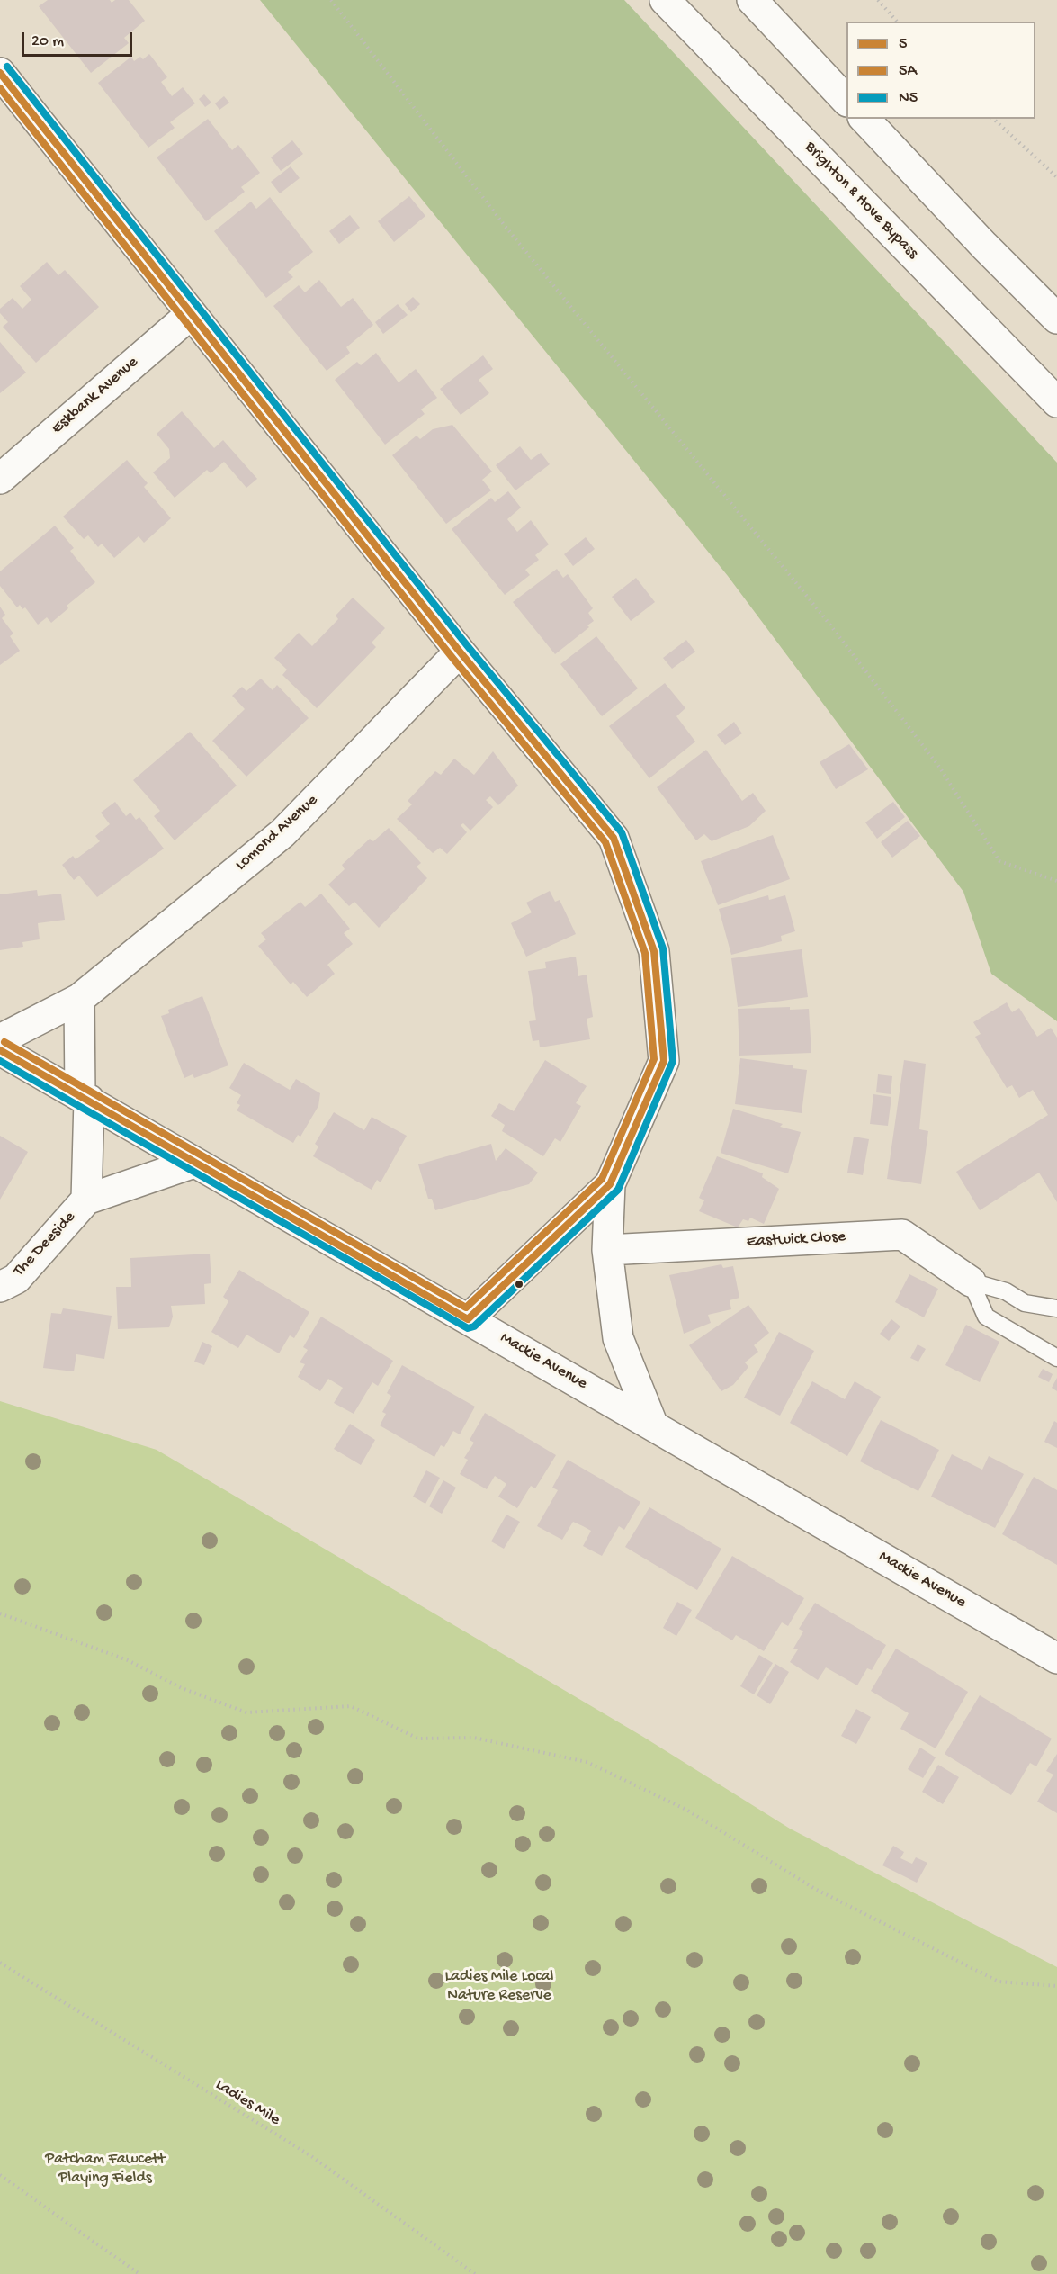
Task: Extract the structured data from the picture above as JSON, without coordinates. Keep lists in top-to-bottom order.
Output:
{
  "streets": {
    "main road": [
      "Brighton & Hove Bypass",
      "Eskbank Avenue",
      "Lomond Avenue",
      "Eastwick Close",
      "The Deeside",
      "Mackie Avenue"
    ],
    "path": ["Ladies Mile"]
  },
  "crossings": [
    ["The Deeside", "Mackie Avenue"]
  ],
  "parks": ["Ladies Mile Local Nature Reserve", "Patcham Fawcett Playing Fields"],
  "lines": ["transit line N5", "transit line 5", "transit line 5A"],
  "legend": ["5", "5A", "N5"],
  "scale_bar": "20 m"
}
